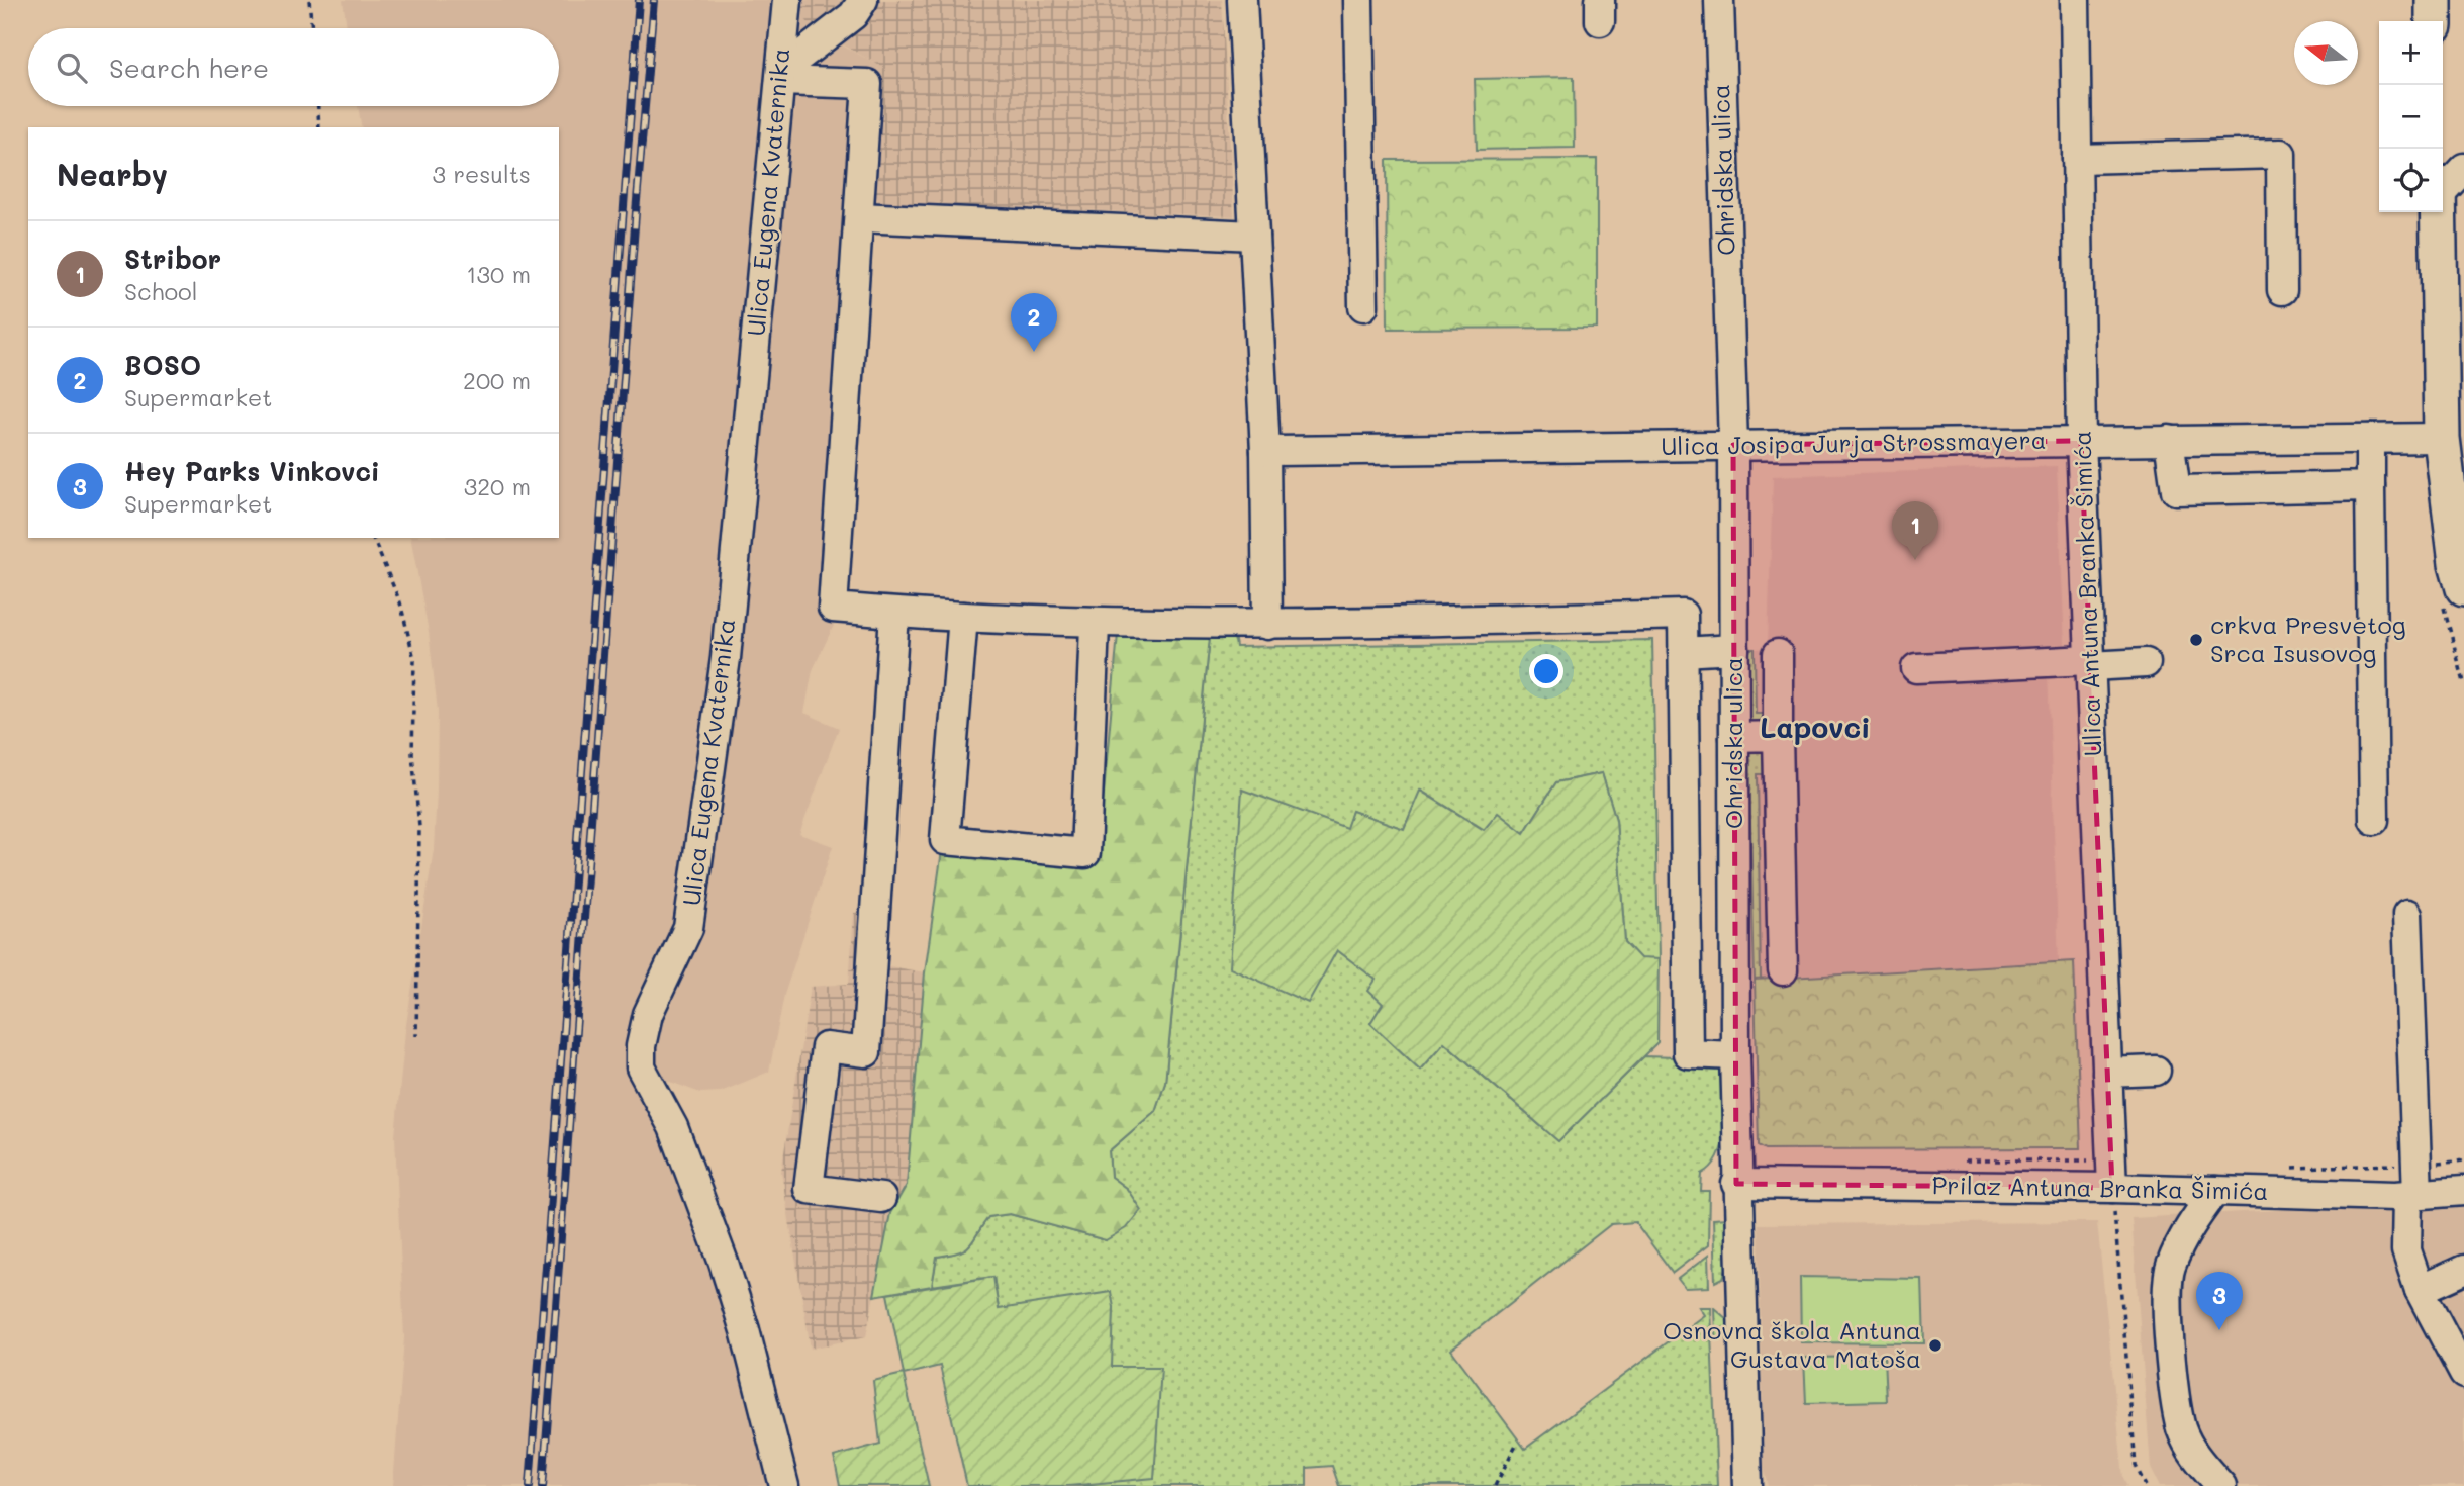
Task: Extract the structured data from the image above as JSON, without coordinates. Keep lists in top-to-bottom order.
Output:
{
  "streets": {
    "street": [
      "Ohridska ulica",
      "Ulica Eugena Kvaternika",
      "Ulica Josipa Jurja Strossmayera",
      "Ulica Antuna Branka Šimića",
      "Prilaz Antuna Branka Šimića"
    ]
  },
  "crossings": [
    ["Ohridska ulica", "Ulica Josipa Jurja Strossmayera"],
    ["Ohridska ulica", "Prilaz Antuna Branka Šimića"],
    ["Ulica Josipa Jurja Strossmayera", "Ulica Antuna Branka Šimića"],
    ["Ulica Antuna Branka Šimića", "Prilaz Antuna Branka Šimića"]
  ],
  "districts": ["Lapovci"],
  "places": ["crkva Presvetog Srca Isusovog", "Osnovna škola Antuna Gustava Matoša"],
  "north": "left",
  "page": {
    "map_buttons": ["+", "−"],
    "search": "Search here",
    "heading": ["Nearby", "3 results"],
    "list": [
      {
        "mark": "1",
        "name": "Stribor",
        "note": "School",
        "value": "130 m"
      },
      {
        "mark": "2",
        "name": "BOSO",
        "note": "Supermarket",
        "value": "200 m"
      },
      {
        "mark": "3",
        "name": "Hey Parks Vinkovci",
        "note": "Supermarket",
        "value": "320 m"
      }
    ],
    "pins": ["2", "1", "3"]
  }
}
